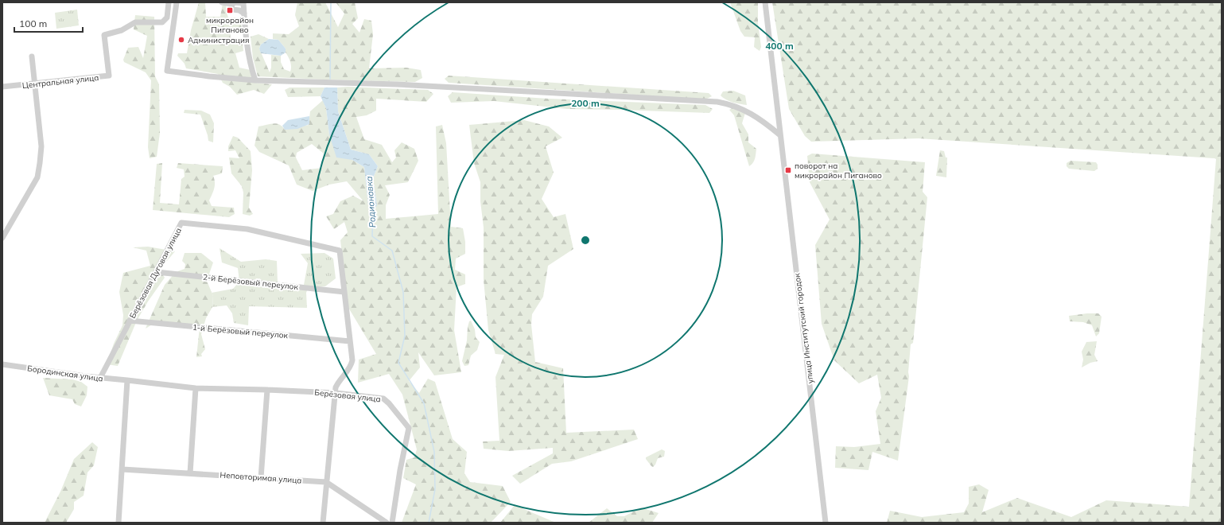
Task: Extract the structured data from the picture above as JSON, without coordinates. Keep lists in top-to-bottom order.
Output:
{
  "streets": {
    "street": [
      "Центральная улица",
      "Берёзовая Дуговая улица",
      "2-й Берёзовый переулок",
      "улица Институтский городок",
      "1-й Берёзовый переулок",
      "Бородинская улица",
      "Берёзовая улица",
      "Неповторимая улица"
    ]
  },
  "crossings": [
    ["Берёзовая Дуговая улица", "2-й Берёзовый переулок"],
    ["Берёзовая Дуговая улица", "1-й Берёзовый переулок"],
    ["Берёзовая Дуговая улица", "Бородинская улица"],
    ["Берёзовая Дуговая улица", "Берёзовая улица"],
    ["Берёзовая Дуговая улица", "Неповторимая улица"],
    ["Бородинская улица", "Берёзовая улица"]
  ],
  "water": ["Родионовка"],
  "places": {
    "transit": ["микрорайон Пиганово", "поворот на микрорайон Пиганово"],
    "other": ["Администрация"]
  },
  "scale_bar": "100 m",
  "rings": ["400 m", "200 m"]
}
